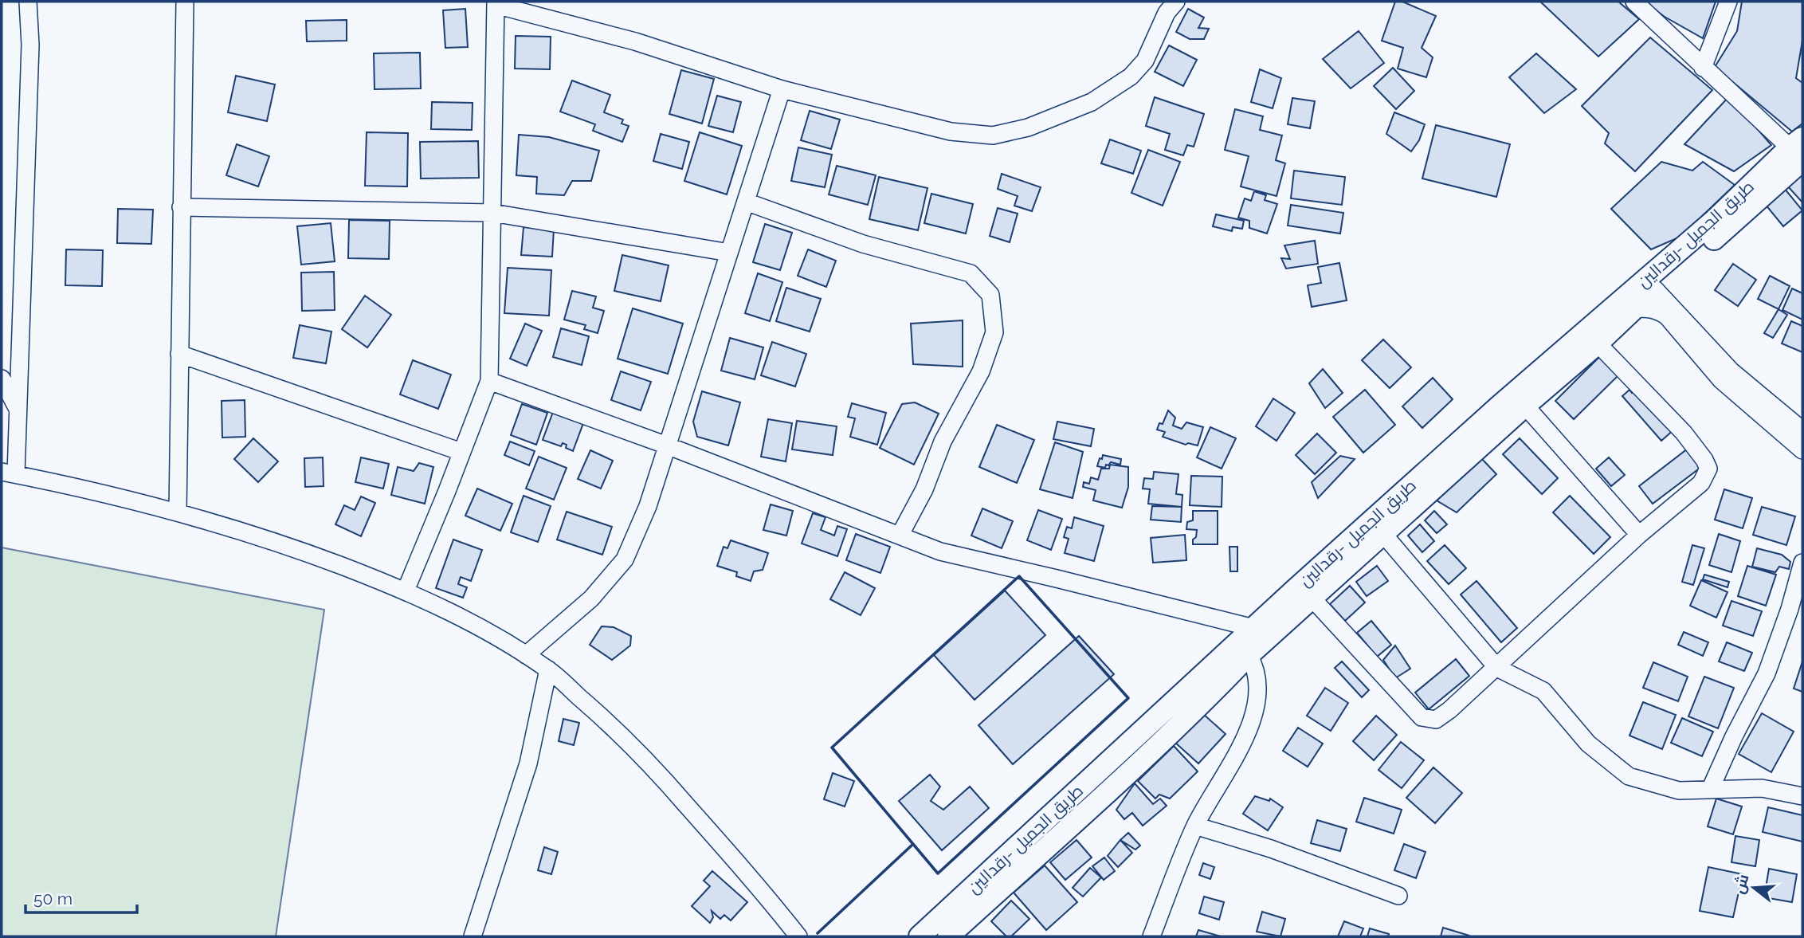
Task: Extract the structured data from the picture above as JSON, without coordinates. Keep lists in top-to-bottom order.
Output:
{
  "streets": {
    "main road": ["طريق الجميل -رقدالين"]
  },
  "scale_bar": "50 m",
  "north": "left"
}
